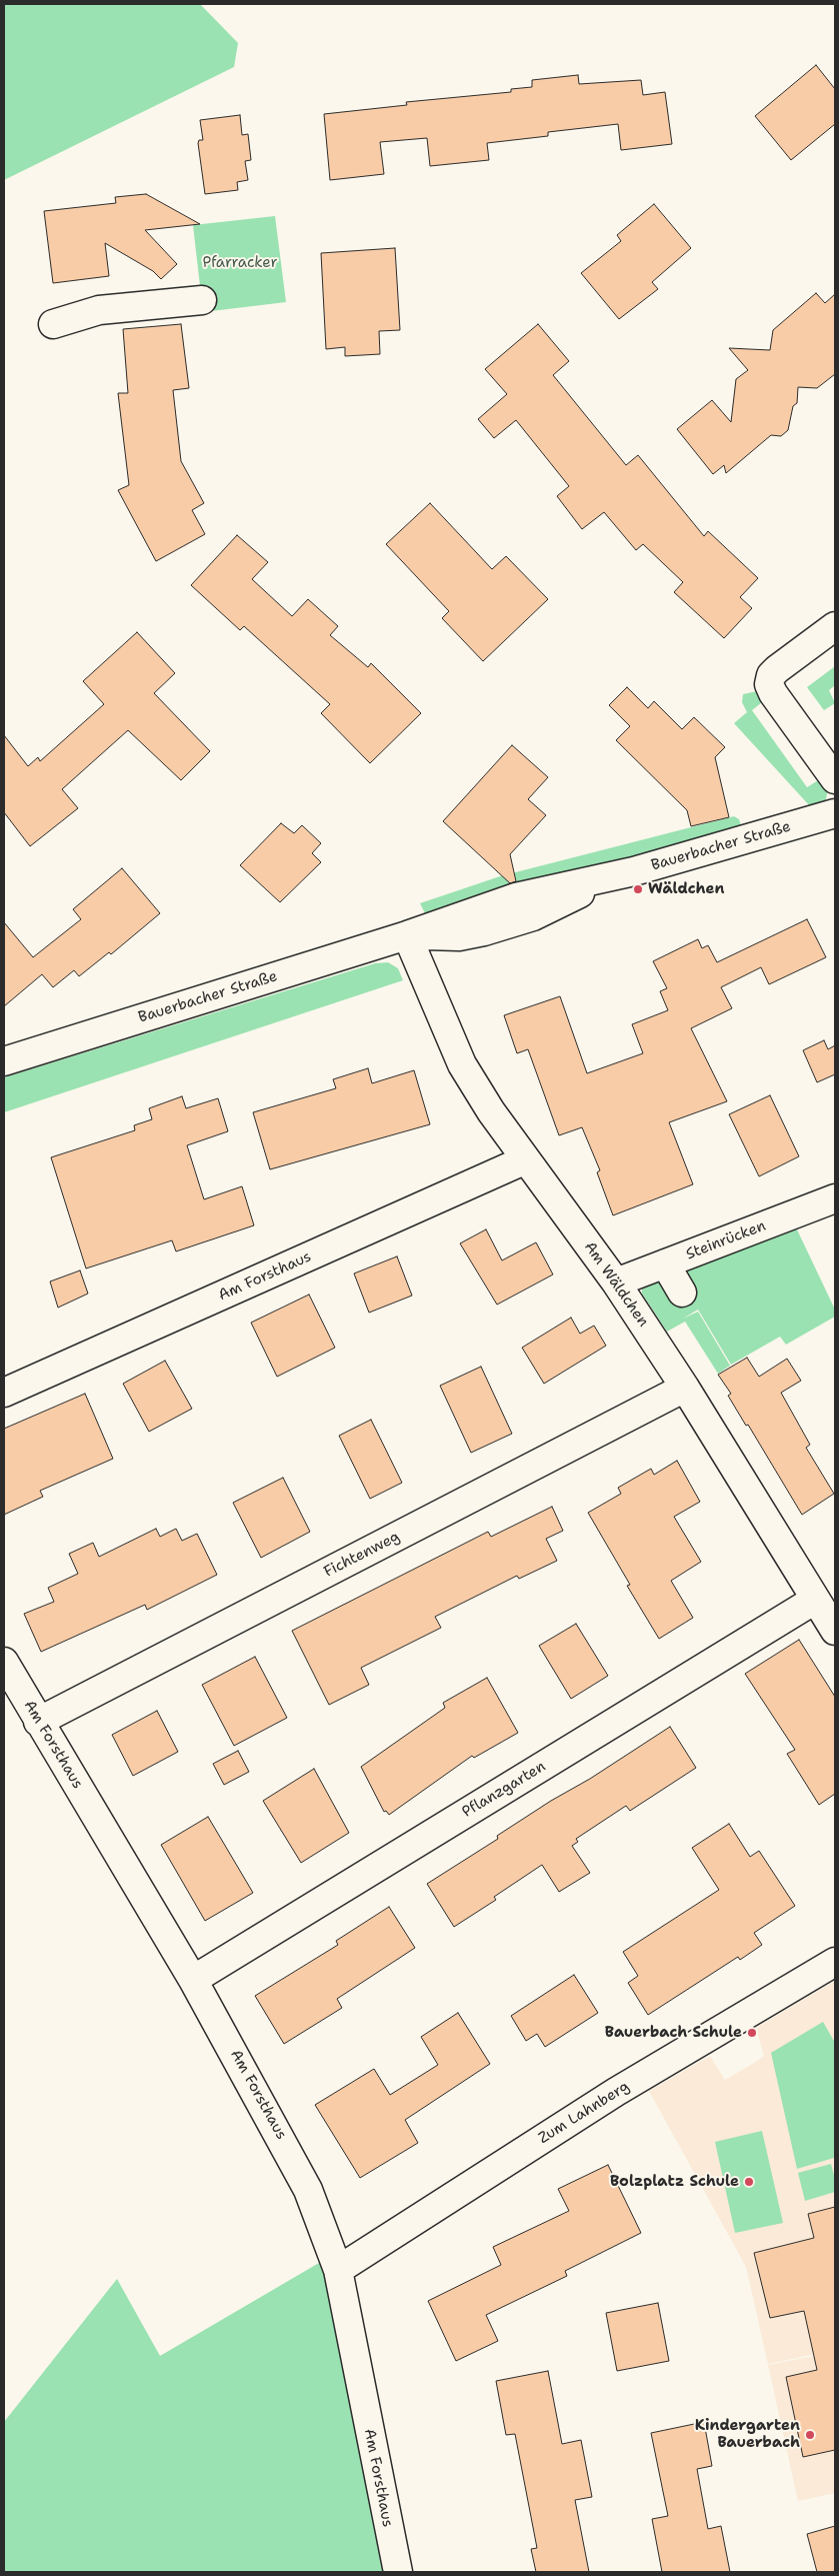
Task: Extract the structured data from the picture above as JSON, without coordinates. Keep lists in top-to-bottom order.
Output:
{
  "streets": {
    "street": [
      "Bauerbacher Straße",
      "Steinrücken",
      "Am Forsthaus",
      "Am Wäldchen",
      "Fichtenweg",
      "Pflanzgarten",
      "Zum Lahnberg"
    ]
  },
  "crossings": [
    ["Bauerbacher Straße", "Am Wäldchen"],
    ["Steinrücken", "Am Wäldchen"],
    ["Am Forsthaus", "Am Wäldchen"],
    ["Am Forsthaus", "Fichtenweg"],
    ["Am Forsthaus", "Pflanzgarten"],
    ["Am Forsthaus", "Zum Lahnberg"],
    ["Am Wäldchen", "Fichtenweg"],
    ["Am Wäldchen", "Pflanzgarten"]
  ],
  "parks": ["Pfarracker"],
  "places": [
    "Wäldchen",
    "Bauerbach Schule",
    "Bolzplatz Schule",
    "Kindergarten Bauerbach"
  ]
}
